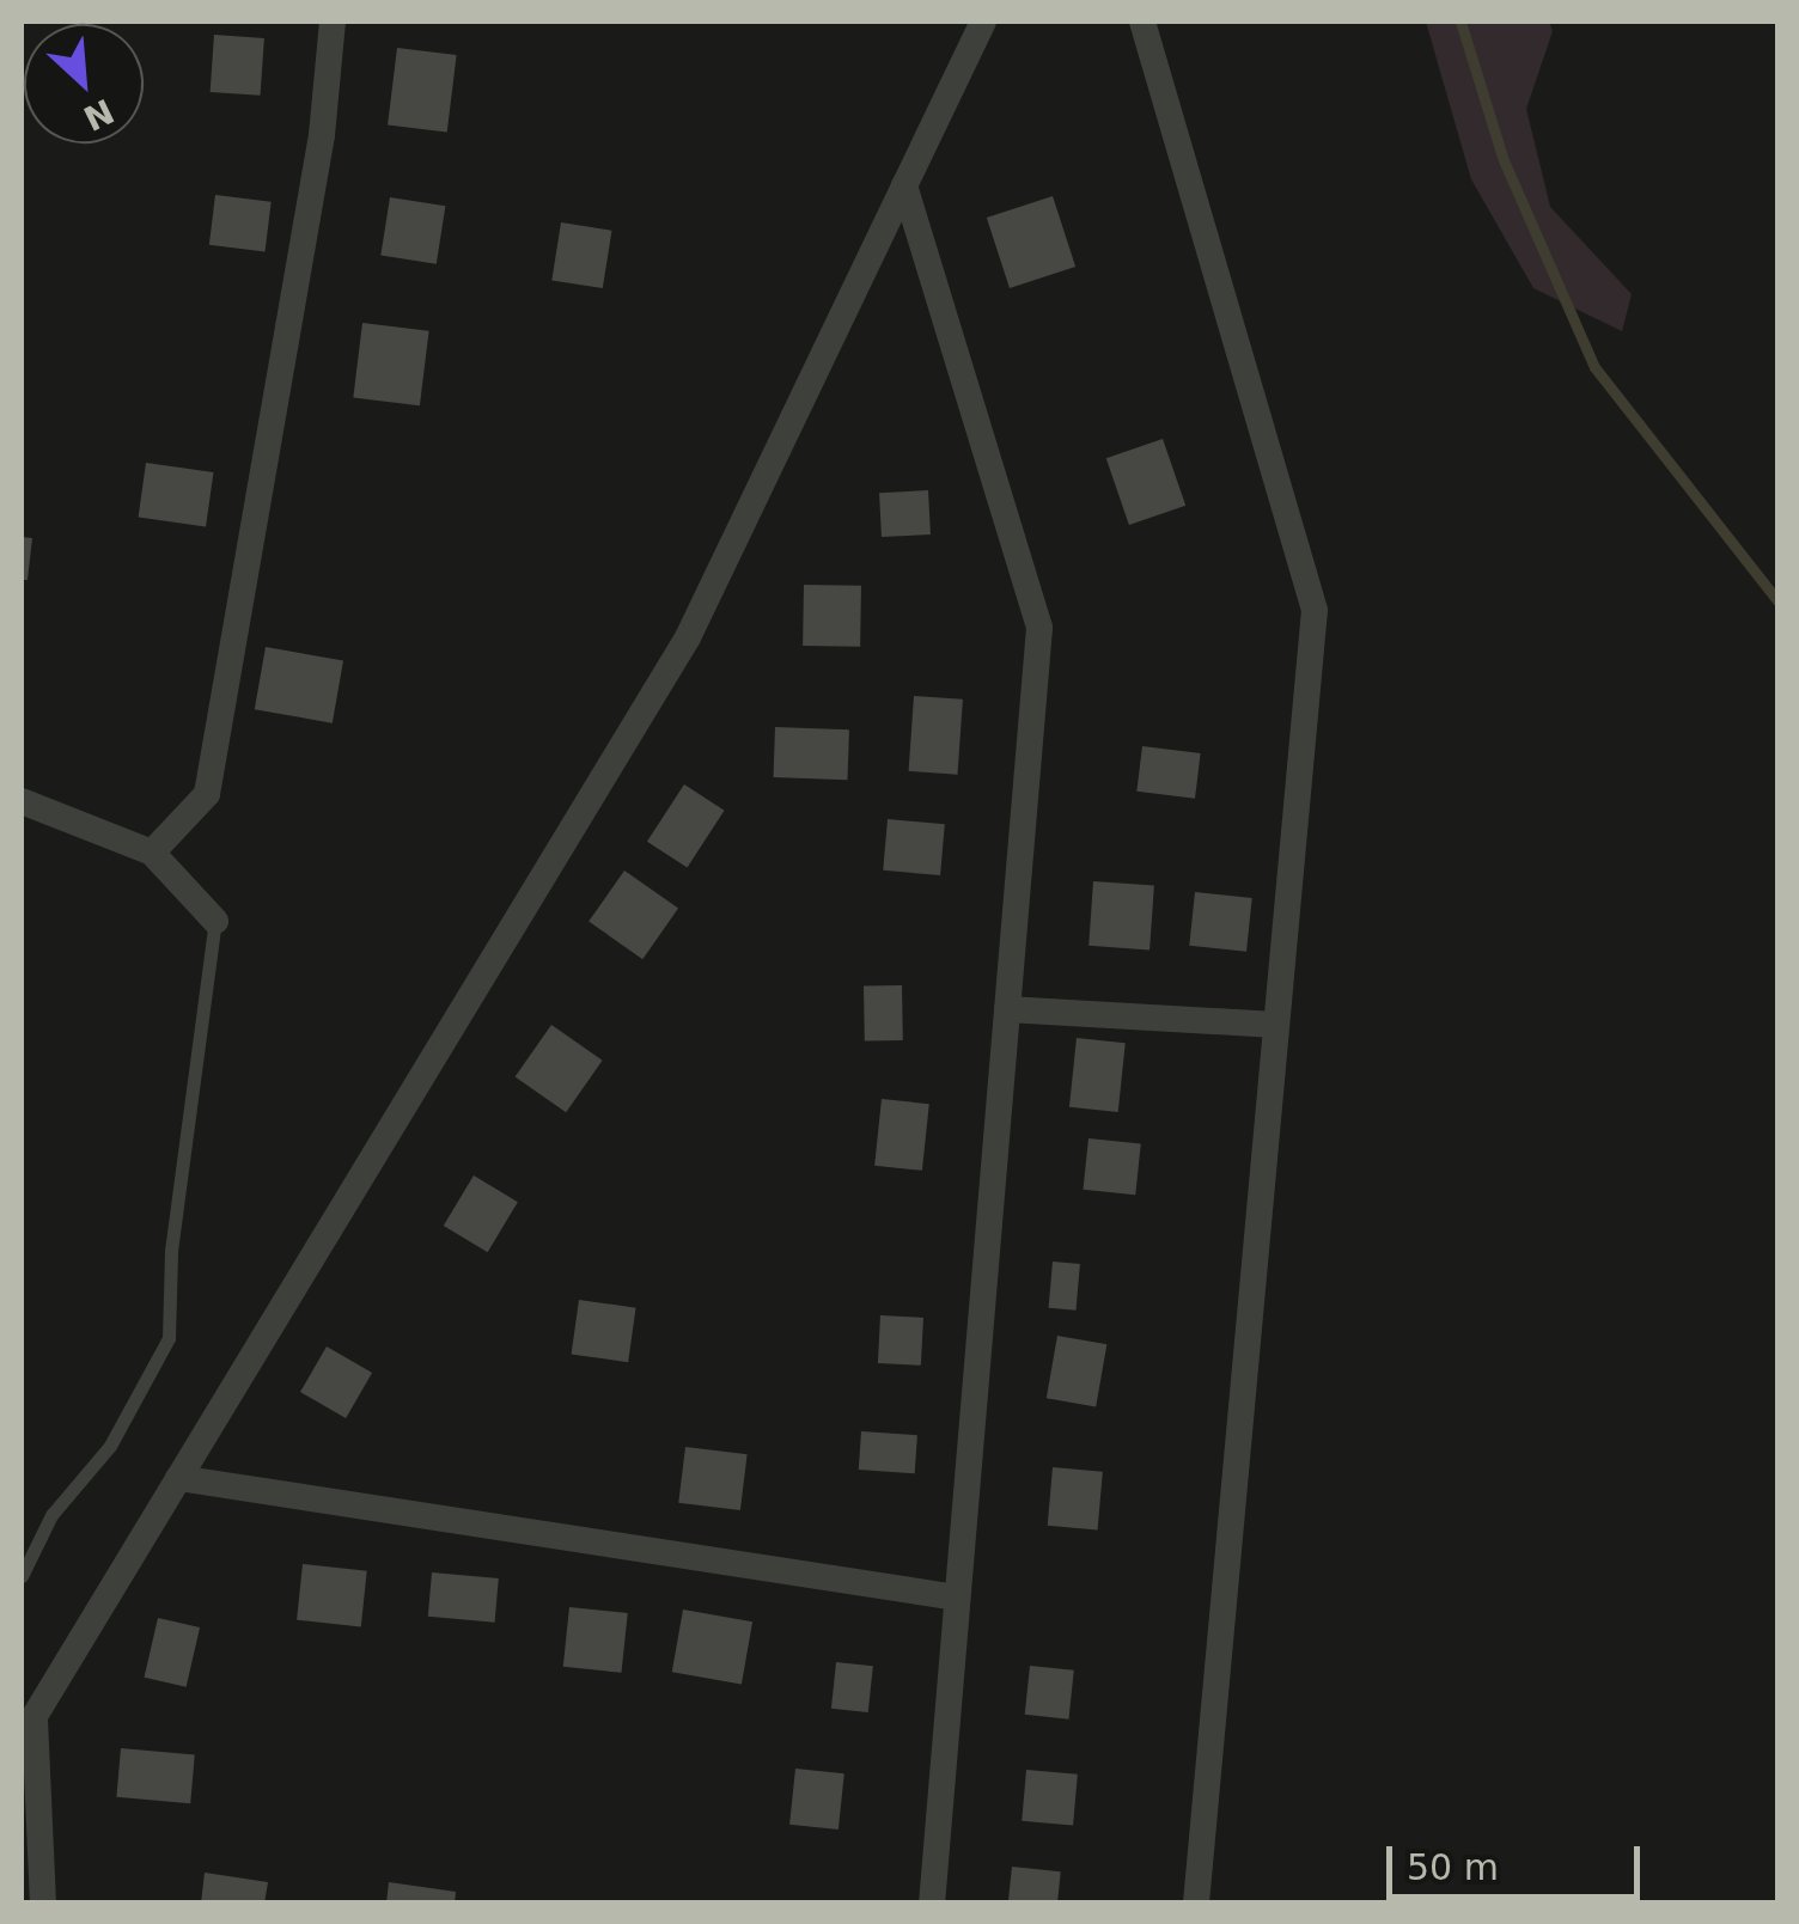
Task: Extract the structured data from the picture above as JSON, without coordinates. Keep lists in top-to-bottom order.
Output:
{
  "scale_bar": "50 m",
  "north": "bottom right"
}
